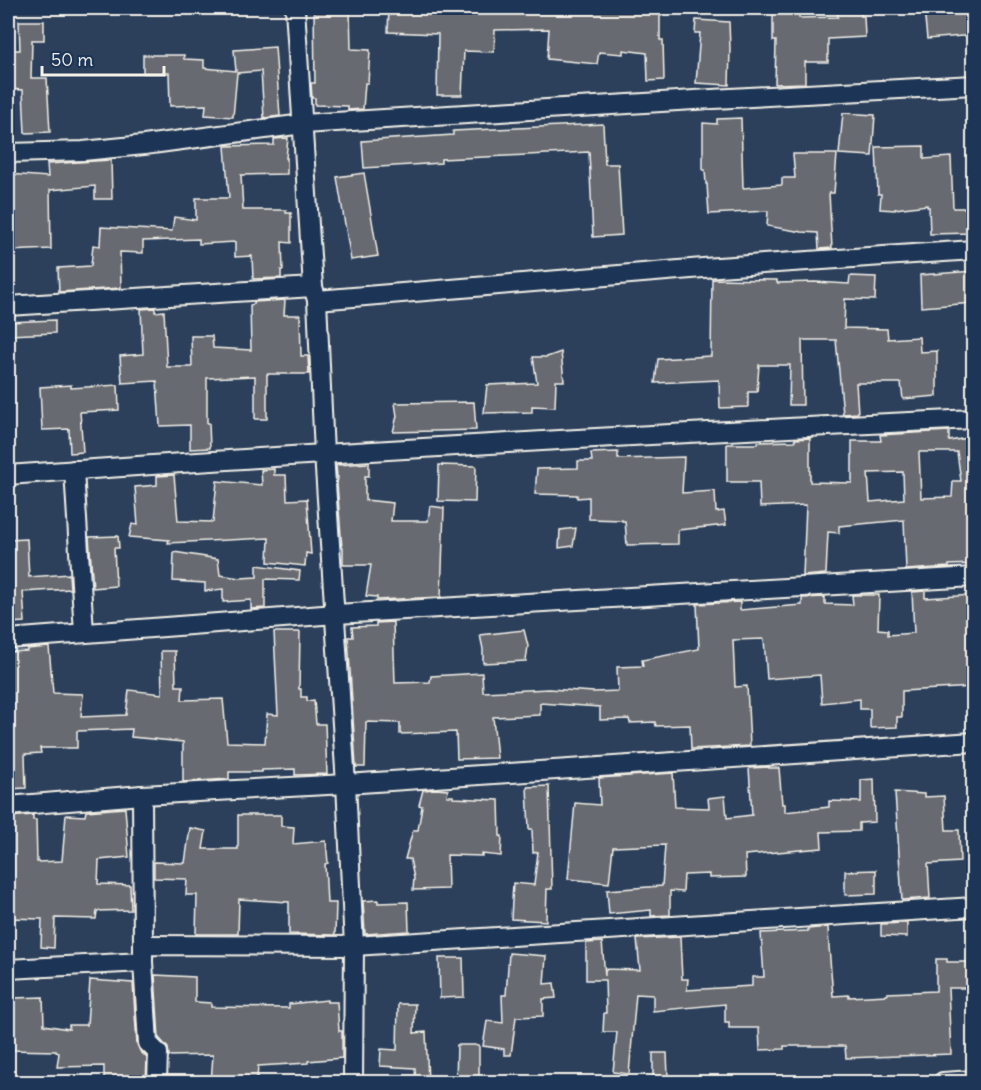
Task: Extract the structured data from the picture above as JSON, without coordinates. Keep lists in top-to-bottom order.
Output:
{
  "scale_bar": "50 m"
}
